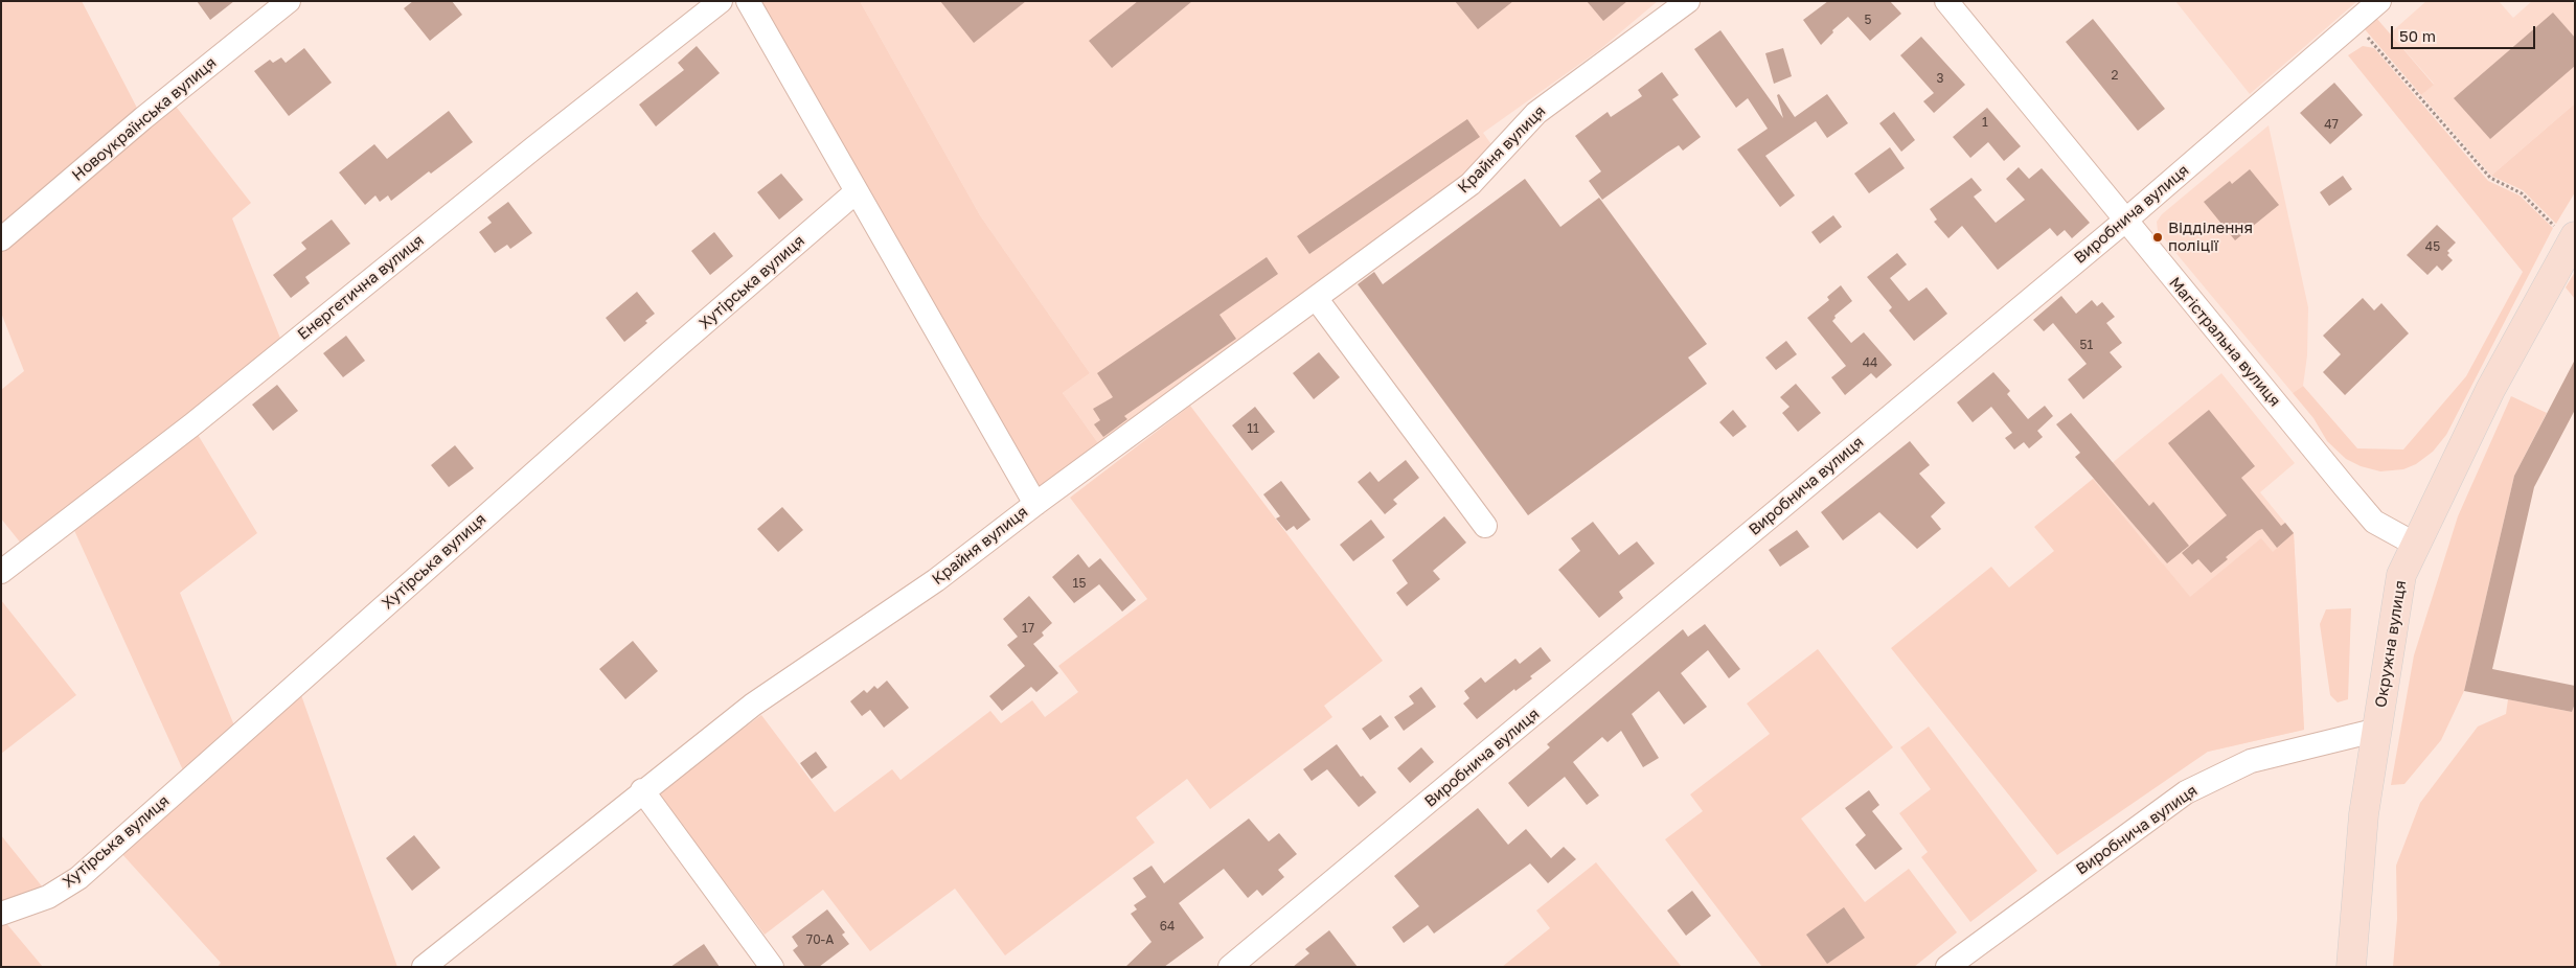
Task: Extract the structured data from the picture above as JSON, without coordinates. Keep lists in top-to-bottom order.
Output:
{
  "streets": {
    "main road": ["Окружна вулиця"],
    "street": [
      "Новоукраїнська вулиця",
      "Крайня вулиця",
      "Виробнича вулиця",
      "Хутірська вулиця",
      "Енергетична вулиця",
      "Магістральна вулиця"
    ]
  },
  "crossings": [
    ["Виробнича вулиця", "Магістральна вулиця"],
    ["Виробнича вулиця", "Окружна вулиця"],
    ["Магістральна вулиця", "Окружна вулиця"]
  ],
  "places": ["Відділення поліції"],
  "house_numbers": [
    "5",
    "2",
    "3",
    "1",
    "47",
    "45",
    "51",
    "44",
    "11",
    "15",
    "17",
    "64",
    "70-А"
  ],
  "scale_bar": "50 m"
}
